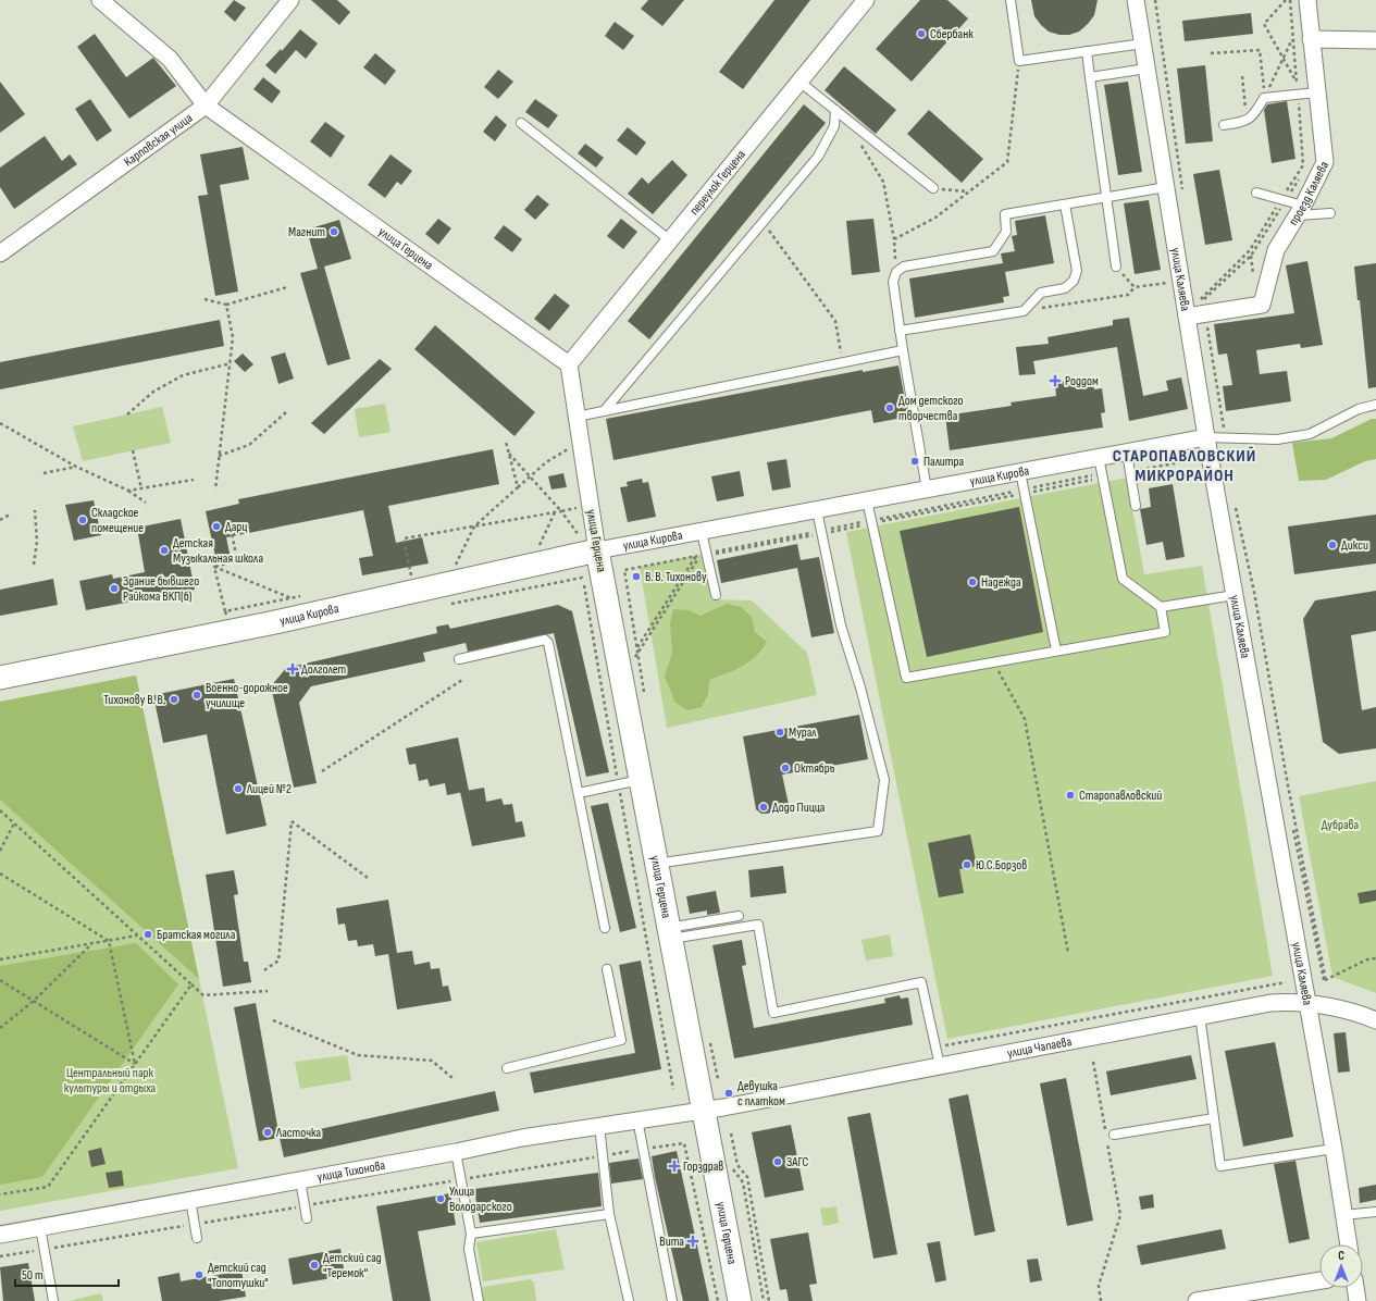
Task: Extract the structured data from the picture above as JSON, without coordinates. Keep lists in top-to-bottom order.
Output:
{
  "streets": {
    "street": [
      "Карповская улица",
      "переулок Герцена",
      "проезд Каляева",
      "улица Герцена",
      "улица Каляева",
      "улица Кирова",
      "улица Чапаева",
      "улица Тихонова"
    ]
  },
  "crossings": [
    ["Карповская улица", "улица Герцена"],
    ["переулок Герцена", "улица Герцена"],
    ["проезд Каляева", "улица Каляева"],
    ["улица Герцена", "улица Кирова"],
    ["улица Герцена", "улица Чапаева"],
    ["улица Герцена", "улица Тихонова"],
    ["улица Каляева", "улица Кирова"],
    ["улица Каляева", "улица Чапаева"],
    ["улица Чапаева", "улица Тихонова"]
  ],
  "districts": ["СТАРОПАВЛОВСКИЙ МИКРОРАЙОН"],
  "parks": ["Дубрава", "Центральный парк культуры и отдыха"],
  "places": {
    "other": [
      "Сбербанк",
      "Магнит",
      "Дом детского творчества",
      "Палитра",
      "Складское помещение",
      "Дарц",
      "Дикси",
      "Детская Музыкальная школа",
      "В. В. Тихонову",
      "Надежда",
      "Здание бывшего Райкома ВКП(б)",
      "Военно-дорожное училище",
      "Тихонову В. В.",
      "Мурал",
      "Октябрь",
      "Лицей №2",
      "Старопавловский",
      "Додо Пицца",
      "Ю.С.Борзов",
      "Братская могила",
      "Девушка с платком",
      "Ласточка",
      "ЗАГС",
      "Улица Володарского",
      "Детский сад \"Теремок\"",
      "Детский сад \"Топотушки\""
    ],
    "health": [
      "Роддом",
      "Долголет",
      "Горздрав",
      "Вита"
    ]
  },
  "scale_bar": "50 m",
  "north": "top"
}
